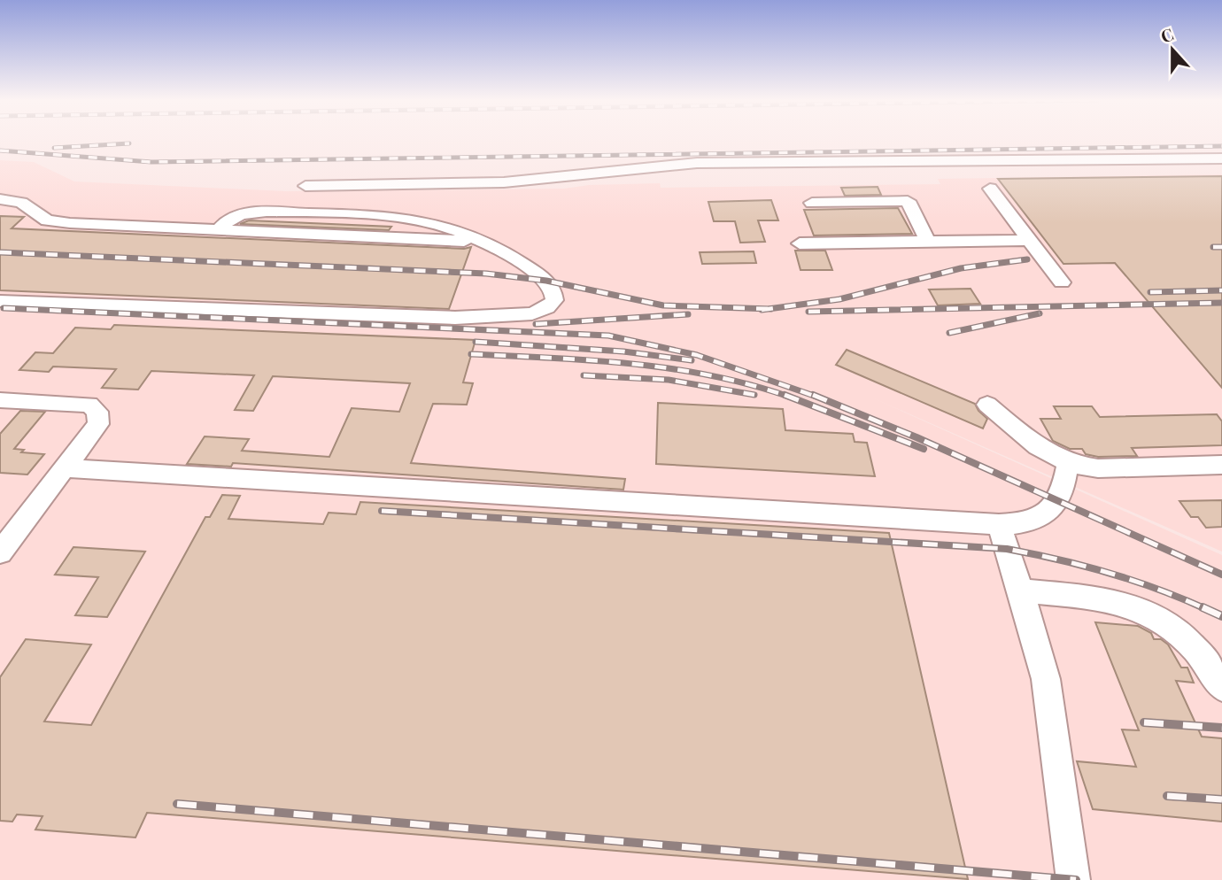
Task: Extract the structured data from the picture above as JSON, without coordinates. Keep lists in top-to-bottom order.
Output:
{
  "north": "top"
}
